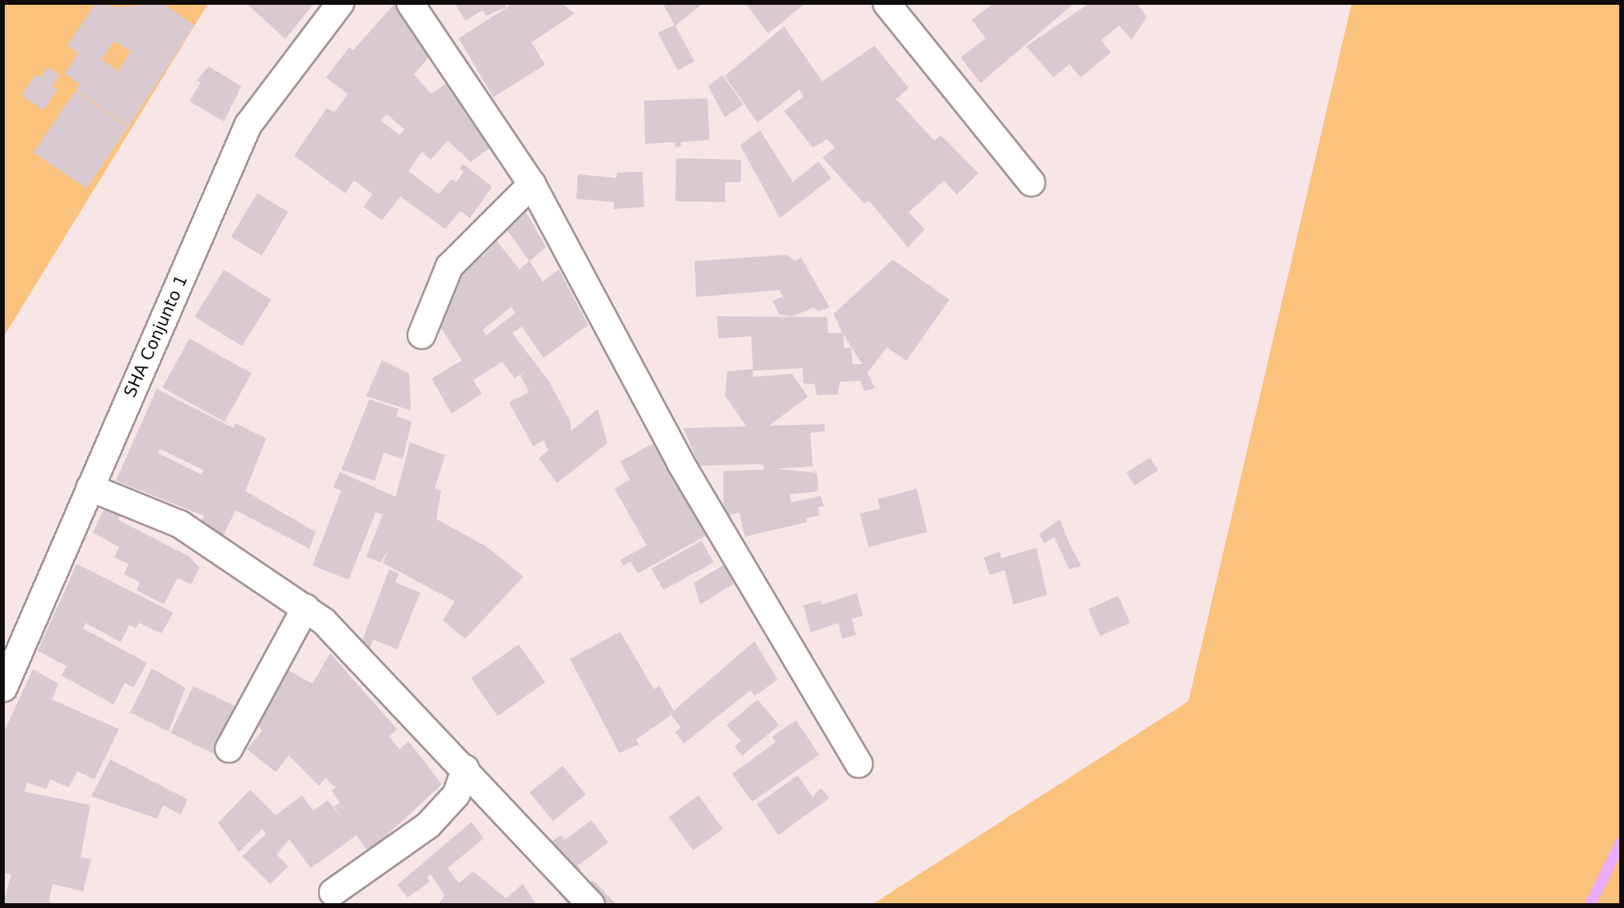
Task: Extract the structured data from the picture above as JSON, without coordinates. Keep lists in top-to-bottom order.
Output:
{
  "streets": {
    "street": ["SHA Conjunto 1"]
  }
}
